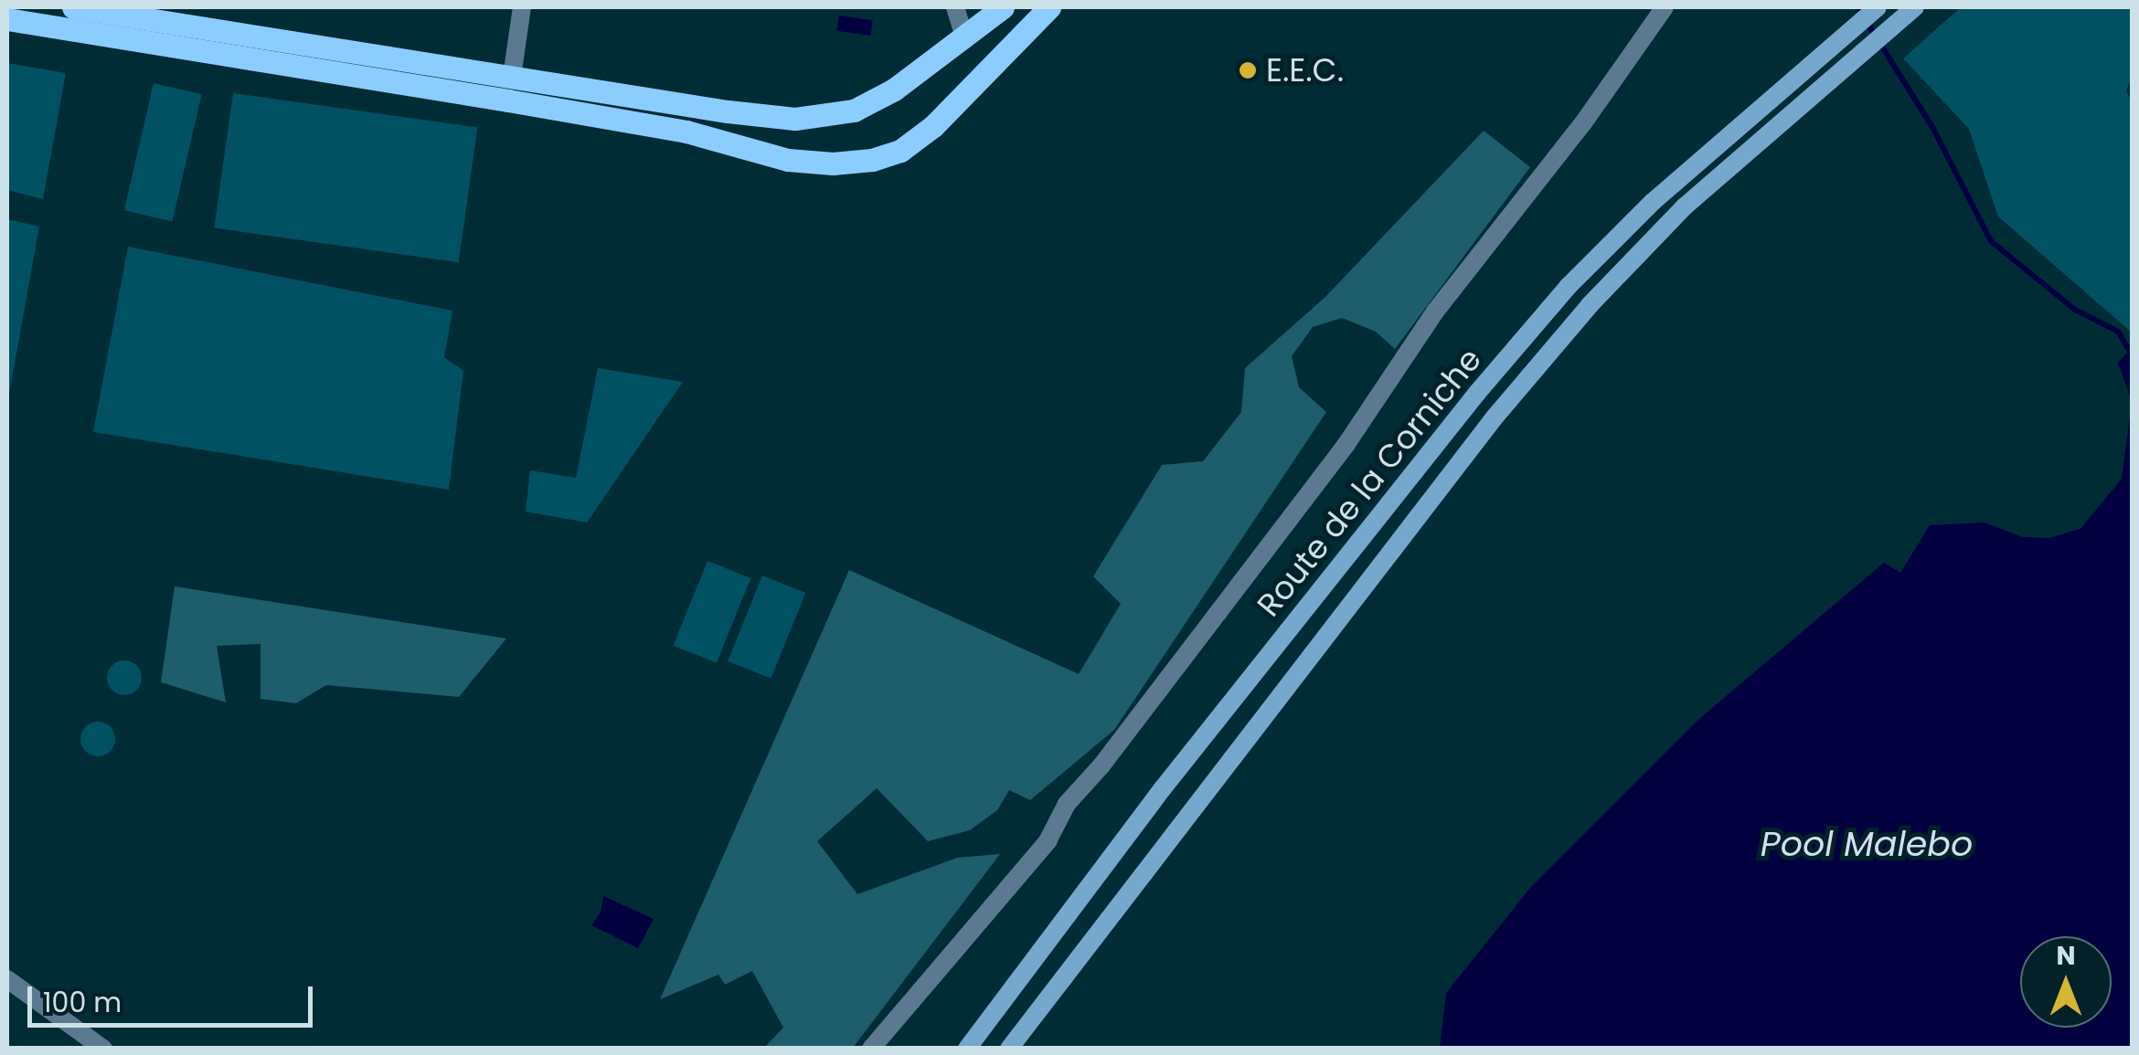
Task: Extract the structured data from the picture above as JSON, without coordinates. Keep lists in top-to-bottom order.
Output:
{
  "streets": {
    "main road": ["Route de la Corniche"]
  },
  "water": ["Pool Malebo"],
  "places": ["E.E.C."],
  "scale_bar": "100 m",
  "north": "top"
}
